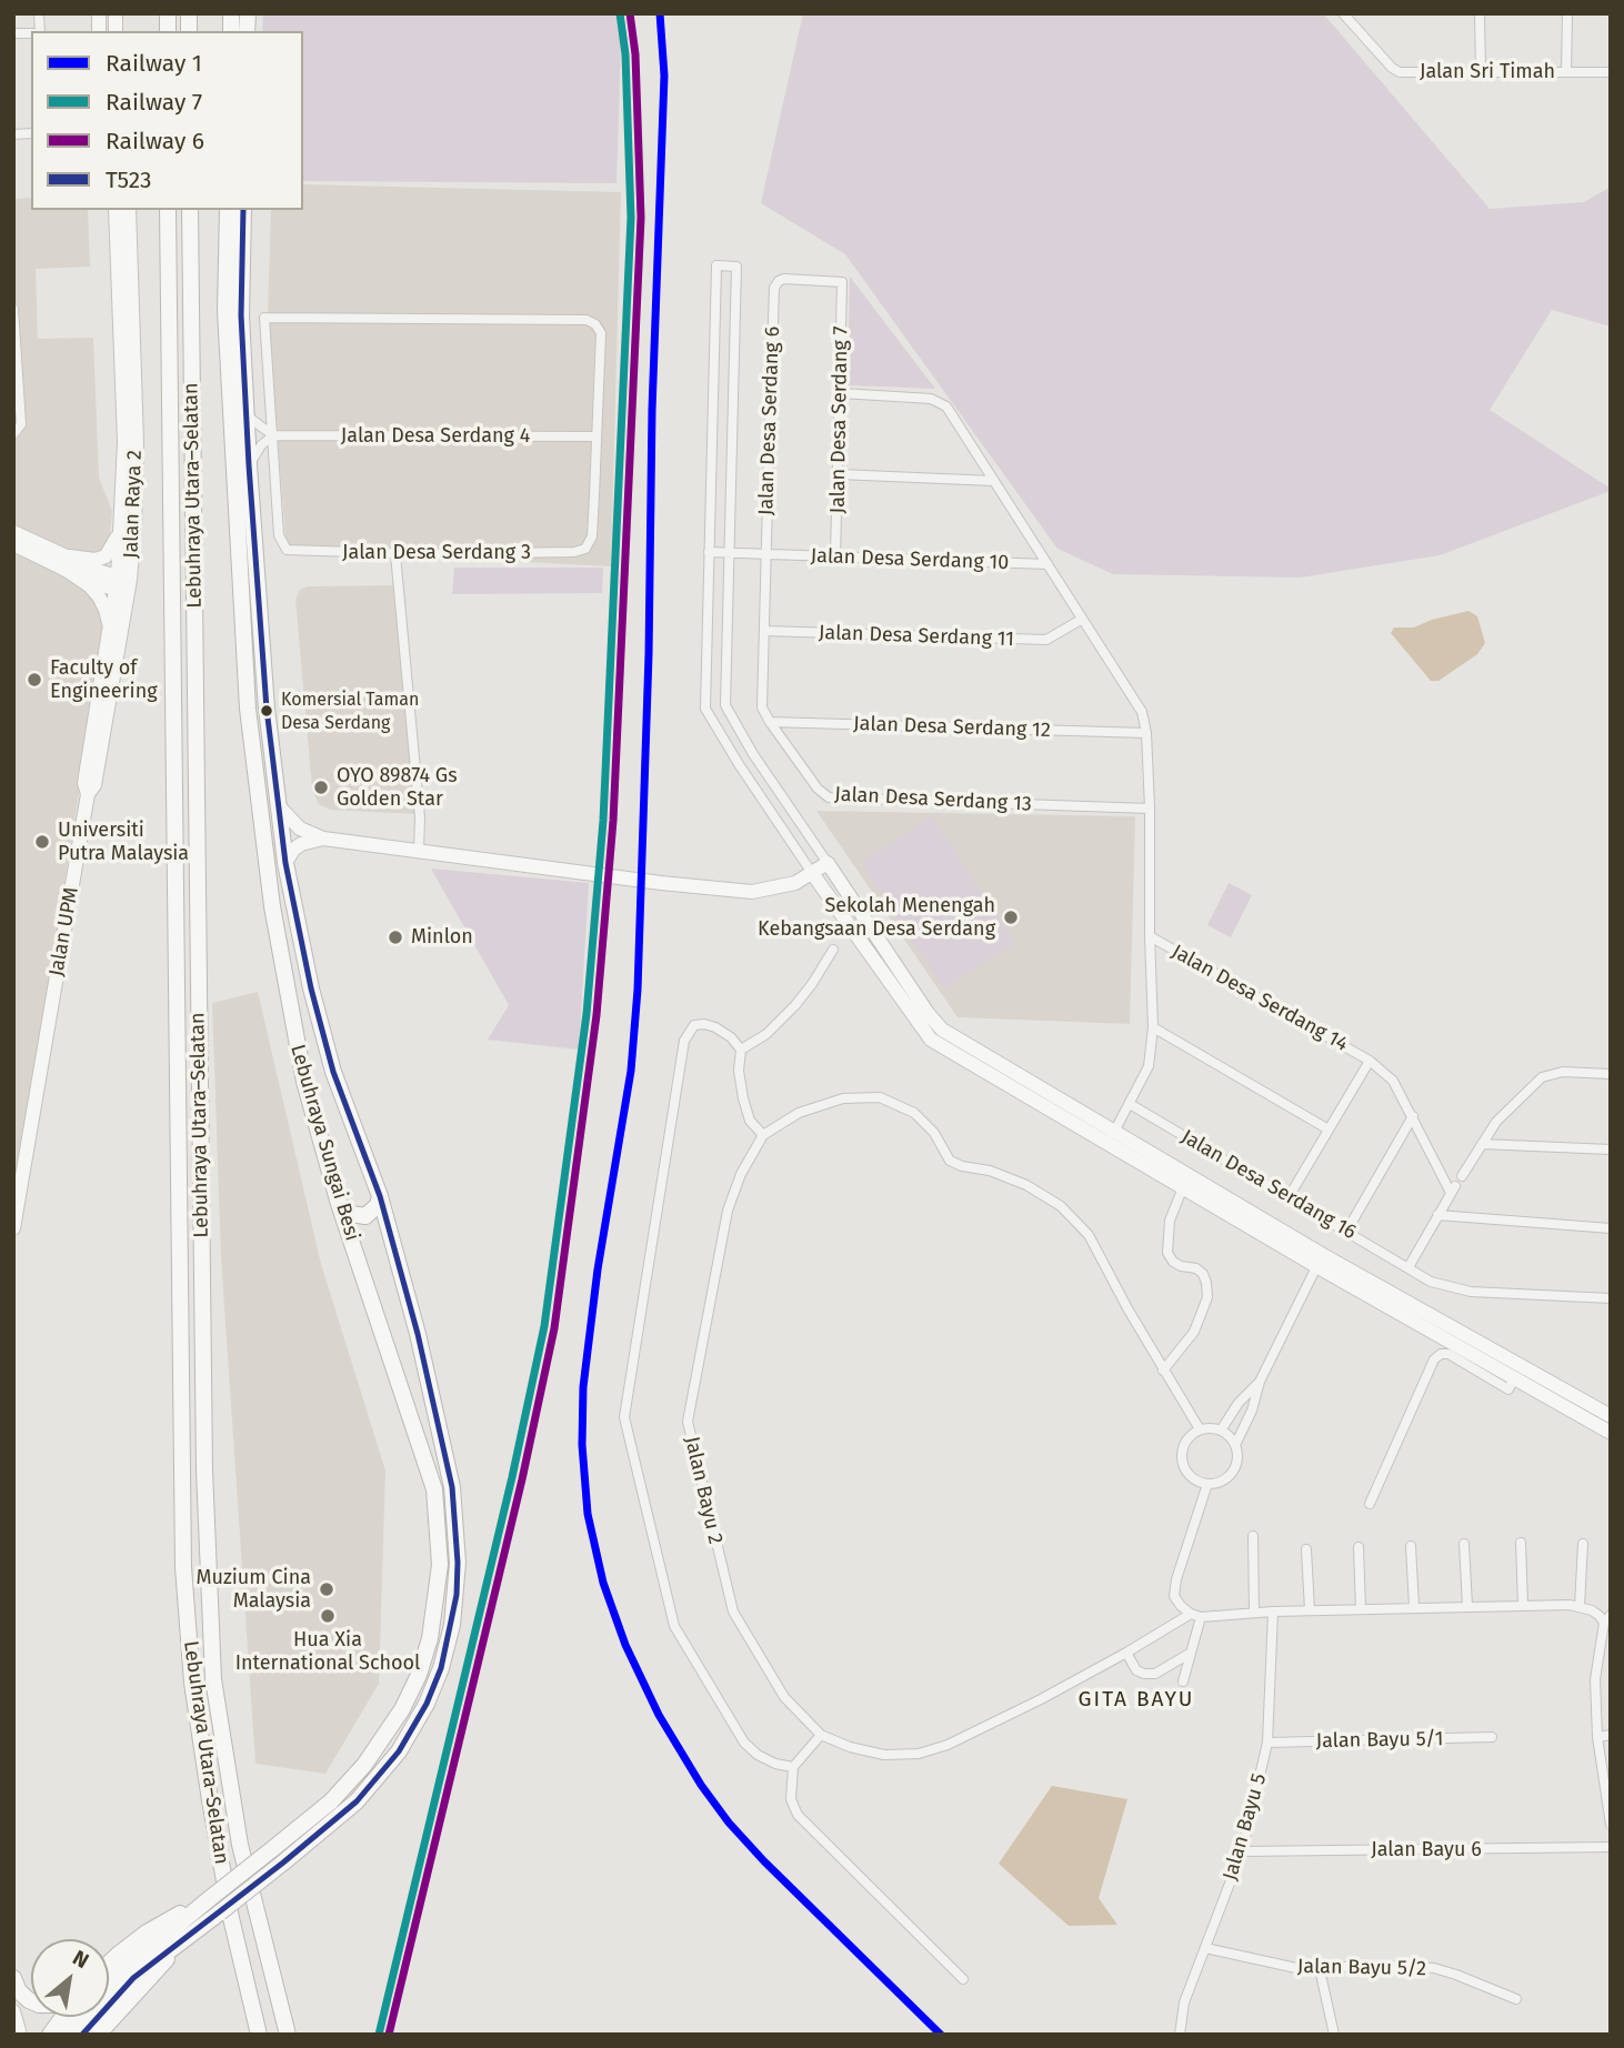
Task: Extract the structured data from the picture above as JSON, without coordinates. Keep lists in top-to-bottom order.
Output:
{
  "streets": {
    "highway": ["Lebuhraya Utara–Selatan", "Lebuhraya Sungai Besi"],
    "street": [
      "Jalan Sri Timah",
      "Jalan Desa Serdang 7",
      "Jalan Desa Serdang 6",
      "Jalan Desa Serdang 4",
      "Jalan Raya 2",
      "Jalan Desa Serdang 3",
      "Jalan Desa Serdang 10",
      "Jalan Desa Serdang 11",
      "Jalan Desa Serdang 12",
      "Jalan Desa Serdang 13",
      "Jalan UPM",
      "Jalan Desa Serdang 14",
      "Jalan Desa Serdang 16",
      "Jalan Bayu 2",
      "Jalan Bayu 5/1",
      "Jalan Bayu 5",
      "Jalan Bayu 6",
      "Jalan Bayu 5/2"
    ]
  },
  "crossings": [
    ["Jalan Desa Serdang 7", "Jalan Desa Serdang 6"],
    ["Jalan Desa Serdang 7", "Jalan Desa Serdang 10"],
    ["Jalan Desa Serdang 6", "Jalan Desa Serdang 10"],
    ["Jalan Desa Serdang 6", "Jalan Desa Serdang 11"],
    ["Jalan Desa Serdang 6", "Jalan Desa Serdang 13"],
    ["Jalan Desa Serdang 4", "Jalan Desa Serdang 3"],
    ["Jalan Raya 2", "Jalan UPM"],
    ["Jalan Desa Serdang 12", "Jalan Desa Serdang 13"],
    ["Jalan Bayu 5/1", "Jalan Bayu 5"],
    ["Jalan Bayu 5", "Jalan Bayu 6"],
    ["Jalan Bayu 5", "Jalan Bayu 5/2"]
  ],
  "districts": ["GITA BAYU"],
  "places": [
    "Faculty of Engineering",
    "Komersial Taman Desa Serdang",
    "OYO 89874 Gs Golden Star",
    "Universiti Putra Malaysia",
    "Sekolah Menengah Kebangsaan Desa Serdang",
    "Minlon",
    "Muzium Cina Malaysia",
    "Hua Xia International School"
  ],
  "lines": [
    "rail line 1",
    "rail line 7",
    "rail line 6",
    "transit line T523"
  ],
  "legend": [
    "Railway 1",
    "Railway 7",
    "Railway 6",
    "T523"
  ],
  "north": "top right"
}
